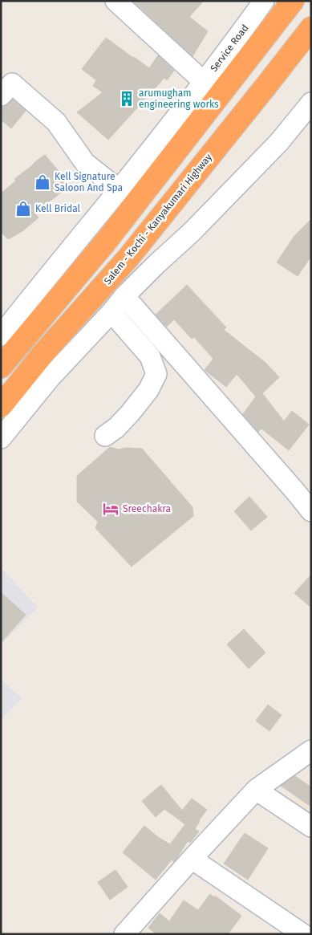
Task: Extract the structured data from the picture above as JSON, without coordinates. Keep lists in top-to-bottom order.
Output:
{
  "streets": {
    "highway": ["Salem - Kochi - Kanyakumari Highway"],
    "street": ["Service Road"]
  },
  "places": {
    "building": ["arumugham engineering works"],
    "shop": ["Kell Signature Saloon And Spa", "Kell Bridal"],
    "hotel": ["Sreechakra"]
  }
}
